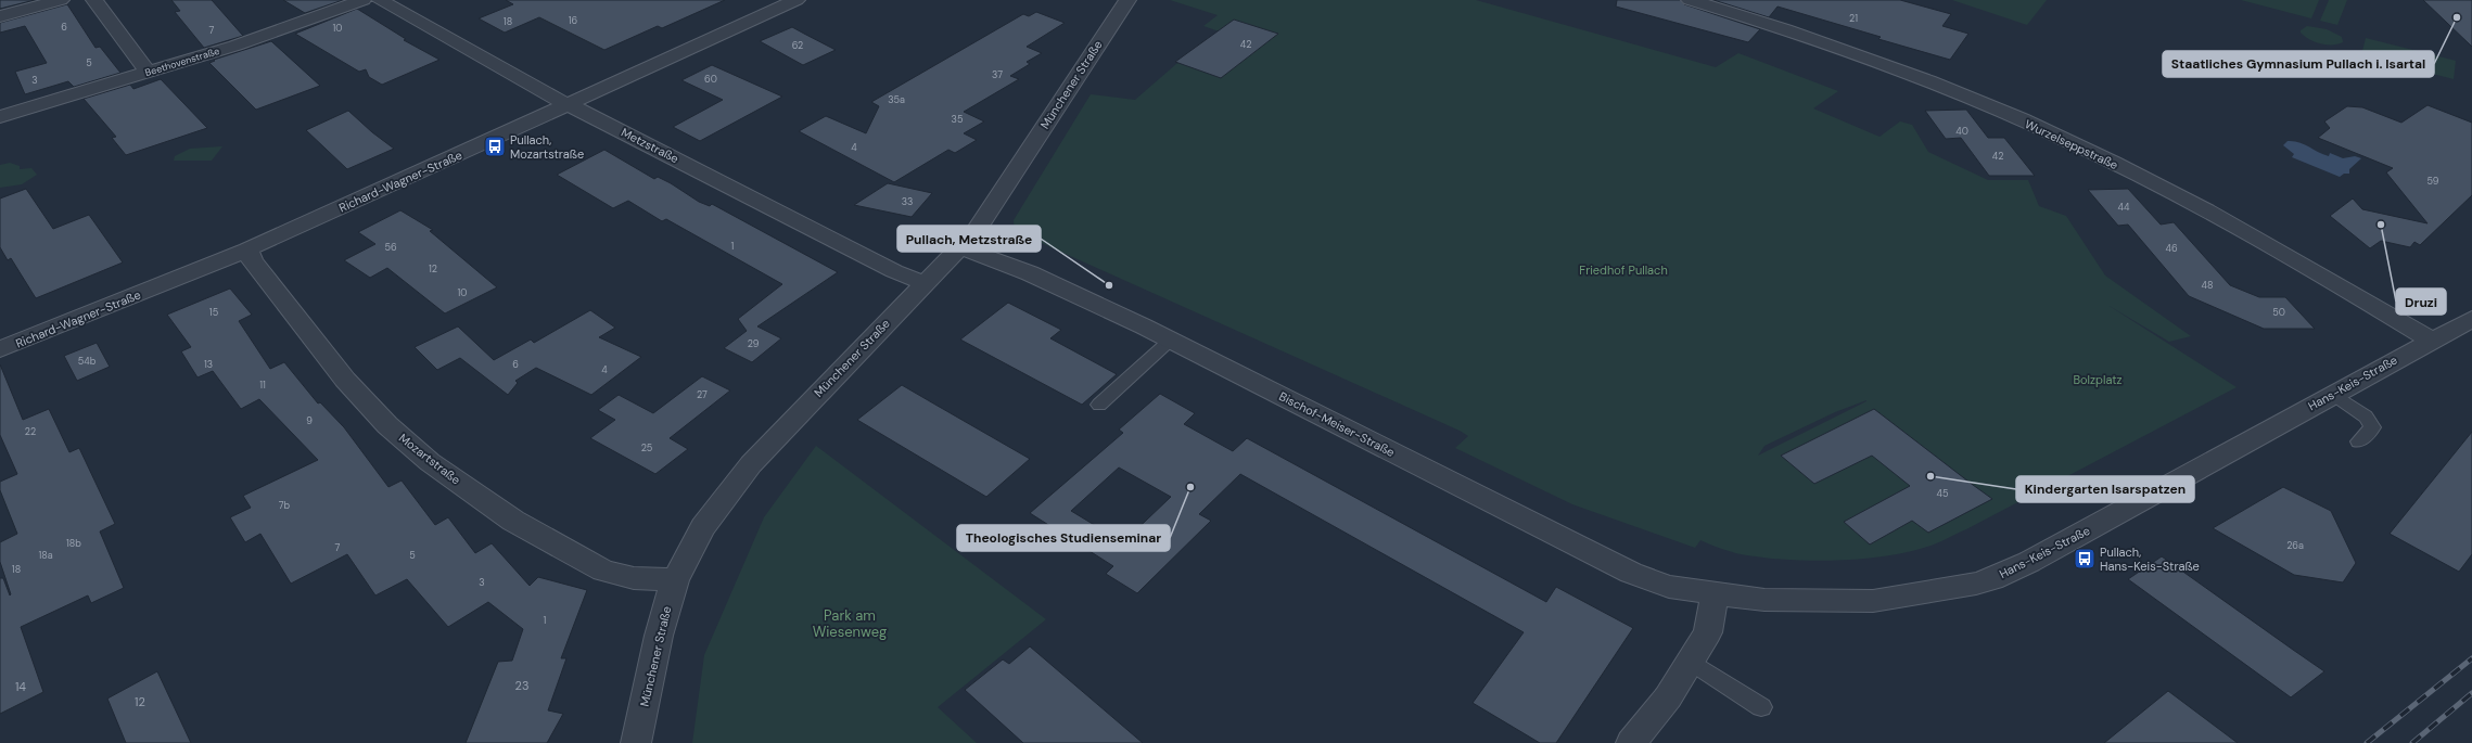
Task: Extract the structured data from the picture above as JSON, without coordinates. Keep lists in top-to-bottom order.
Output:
{
  "streets": {
    "street": [
      "Beethovenstraße",
      "Münchener Straße",
      "Wurzelseppstraße",
      "Metzstraße",
      "Richard-Wagner-Straße",
      "Hans-Keis-Straße",
      "Bischof-Meiser-Straße",
      "Mozartstraße"
    ]
  },
  "crossings": [
    ["Münchener Straße", "Metzstraße"],
    ["Münchener Straße", "Bischof-Meiser-Straße"],
    ["Münchener Straße", "Mozartstraße"],
    ["Wurzelseppstraße", "Hans-Keis-Straße"],
    ["Metzstraße", "Richard-Wagner-Straße"],
    ["Richard-Wagner-Straße", "Mozartstraße"],
    ["Hans-Keis-Straße", "Bischof-Meiser-Straße"]
  ],
  "parks": ["Friedhof Pullach", "Bolzplatz", "Park am Wiesenweg"],
  "places": {
    "other": [
      "Staatliches Gymnasium Pullach i. Isartal",
      "Druzi",
      "Pullach, Metzstraße",
      "Kindergarten Isarspatzen",
      "Theologisches Studienseminar"
    ],
    "bus stop": ["Pullach, Mozartstraße", "Pullach, Hans-Keis-Straße"]
  },
  "house_numbers": [
    "21",
    "16",
    "18",
    "6",
    "10",
    "7",
    "42",
    "62",
    "5",
    "37",
    "60",
    "3",
    "35a",
    "35",
    "40",
    "4",
    "42",
    "59",
    "33",
    "44",
    "1",
    "56",
    "46",
    "12",
    "48",
    "10",
    "15",
    "50",
    "29",
    "54b",
    "13",
    "6",
    "4",
    "11",
    "27",
    "9",
    "22",
    "25",
    "45",
    "7b",
    "18b",
    "26a",
    "7",
    "18a",
    "5",
    "18",
    "3",
    "1",
    "23",
    "14",
    "12"
  ]
}
